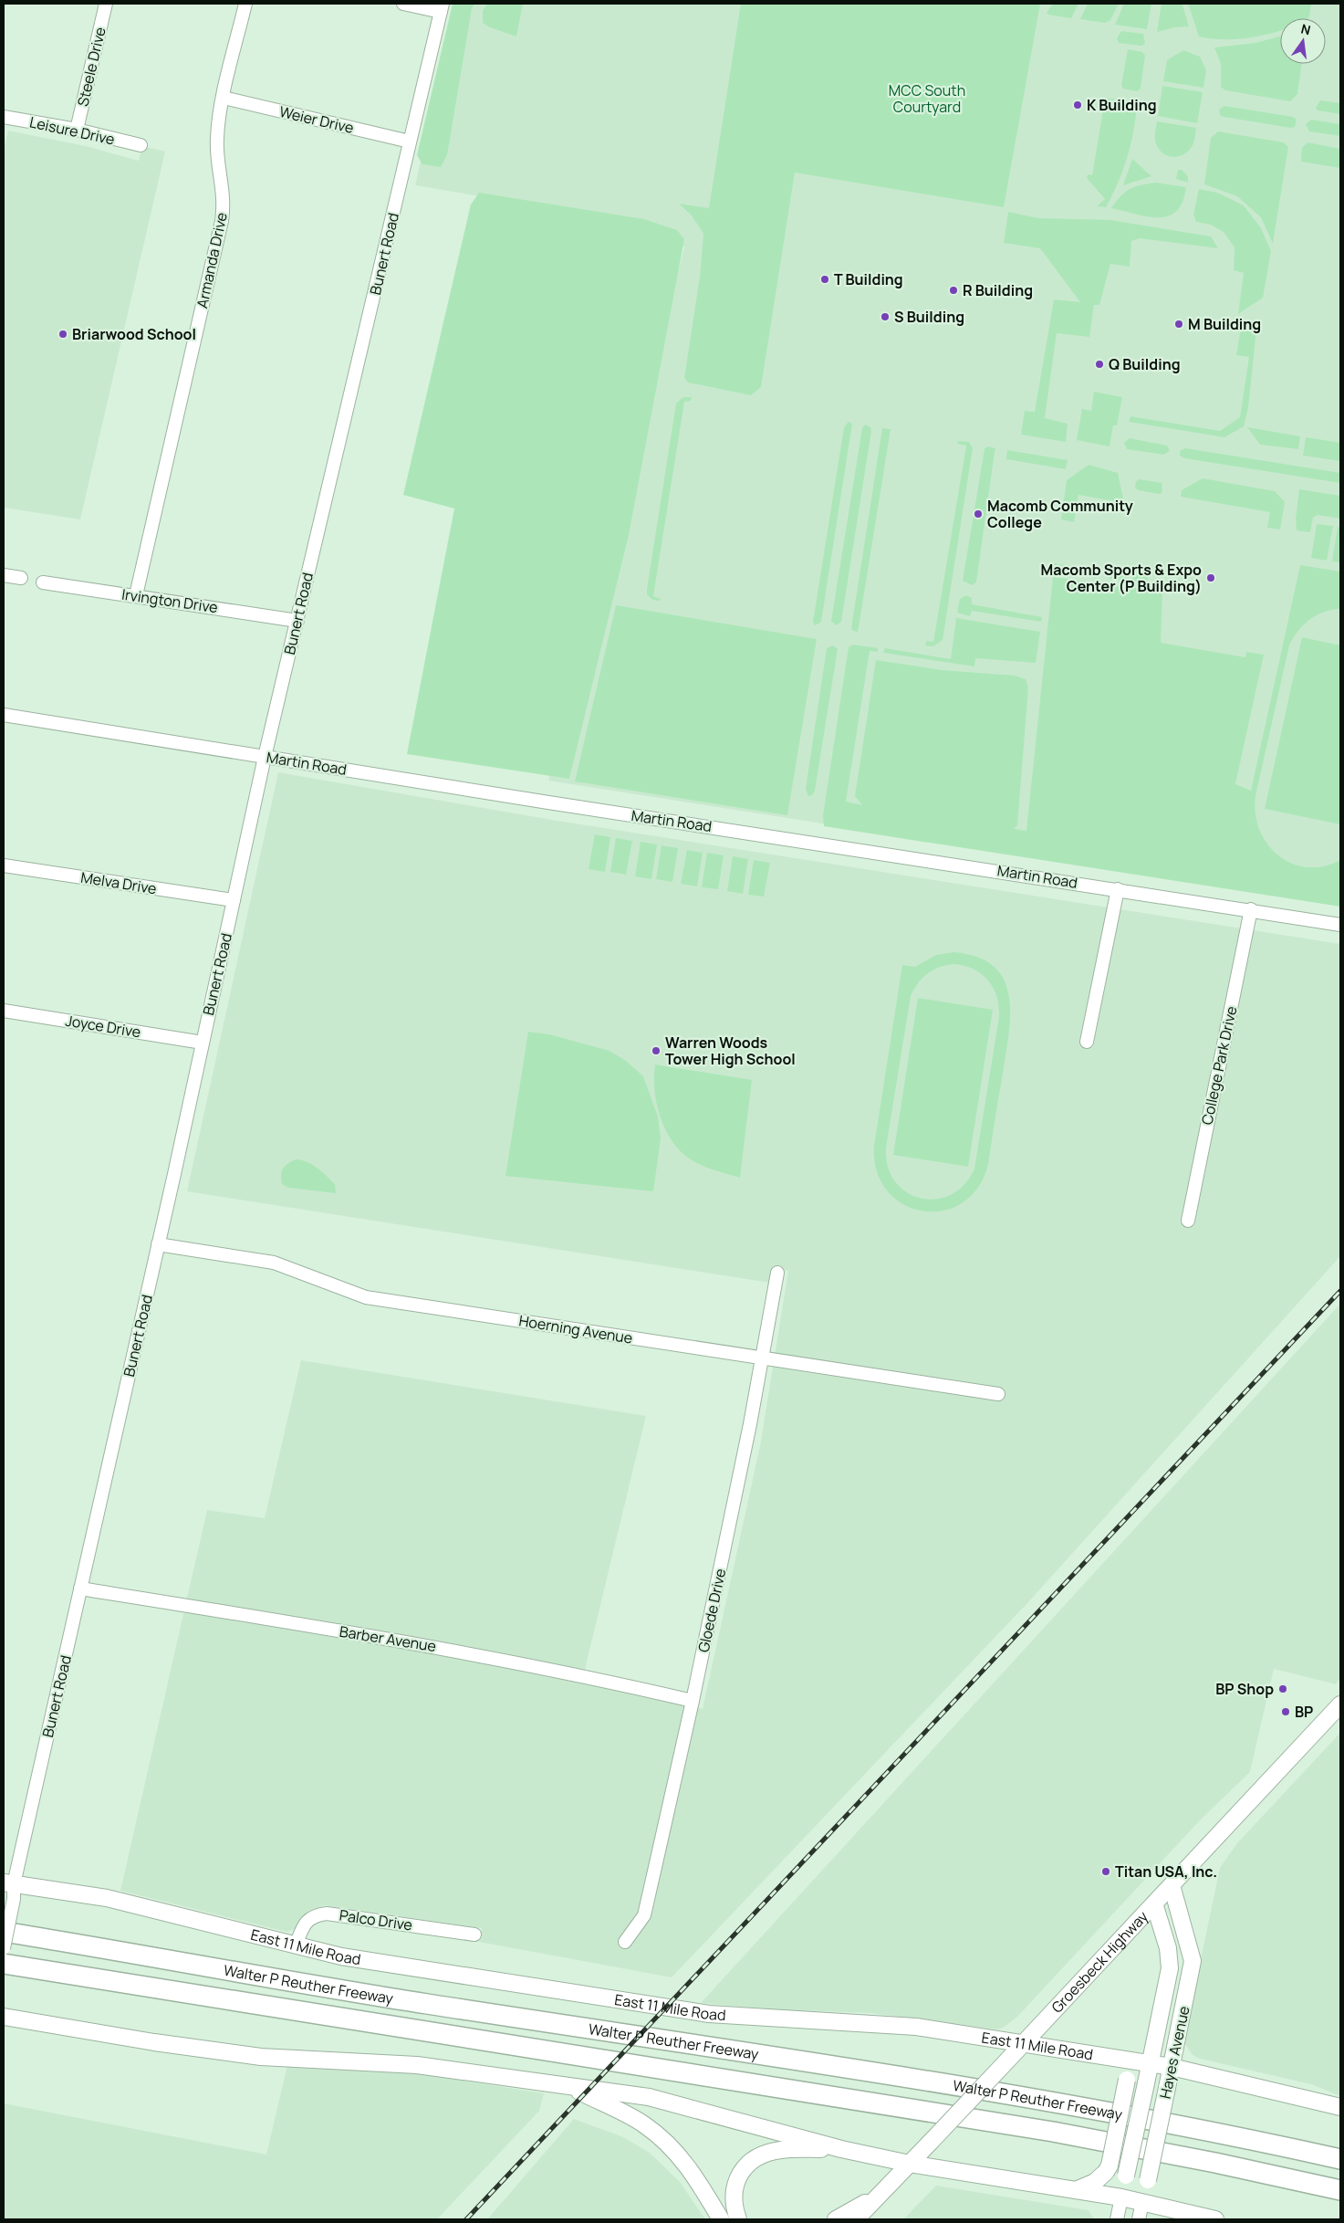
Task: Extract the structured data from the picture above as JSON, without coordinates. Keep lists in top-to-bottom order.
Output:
{
  "streets": {
    "highway": ["Walter P Reuther Freeway"],
    "main road": ["East 11 Mile Road", "Groesbeck Highway", "Hayes Avenue"],
    "street": [
      "Steele Drive",
      "Weier Drive",
      "Leisure Drive",
      "Bunert Road",
      "Armanda Drive",
      "Irvington Drive",
      "Martin Road",
      "Melva Drive",
      "Joyce Drive",
      "College Park Drive",
      "Hoerning Avenue",
      "Gloede Drive",
      "Barber Avenue",
      "Palco Drive"
    ]
  },
  "crossings": [
    ["Steele Drive", "Leisure Drive"],
    ["Weier Drive", "Bunert Road"],
    ["Weier Drive", "Armanda Drive"],
    ["Bunert Road", "Irvington Drive"],
    ["Bunert Road", "Martin Road"],
    ["Bunert Road", "Melva Drive"],
    ["Bunert Road", "Joyce Drive"],
    ["Bunert Road", "Hoerning Avenue"],
    ["Bunert Road", "Barber Avenue"],
    ["Bunert Road", "East 11 Mile Road"],
    ["Armanda Drive", "Irvington Drive"],
    ["Martin Road", "College Park Drive"],
    ["Hoerning Avenue", "Gloede Drive"],
    ["Gloede Drive", "Barber Avenue"],
    ["Palco Drive", "East 11 Mile Road"],
    ["East 11 Mile Road", "Groesbeck Highway"],
    ["East 11 Mile Road", "Hayes Avenue"],
    ["Groesbeck Highway", "Hayes Avenue"]
  ],
  "parks": ["MCC South Courtyard"],
  "places": [
    "K Building",
    "T Building",
    "R Building",
    "S Building",
    "M Building",
    "Briarwood School",
    "Q Building",
    "Macomb Community College",
    "Macomb Sports & Expo Center (P Building)",
    "Warren Woods Tower High School",
    "BP Shop",
    "BP",
    "Titan USA, Inc."
  ],
  "north": "top"
}
